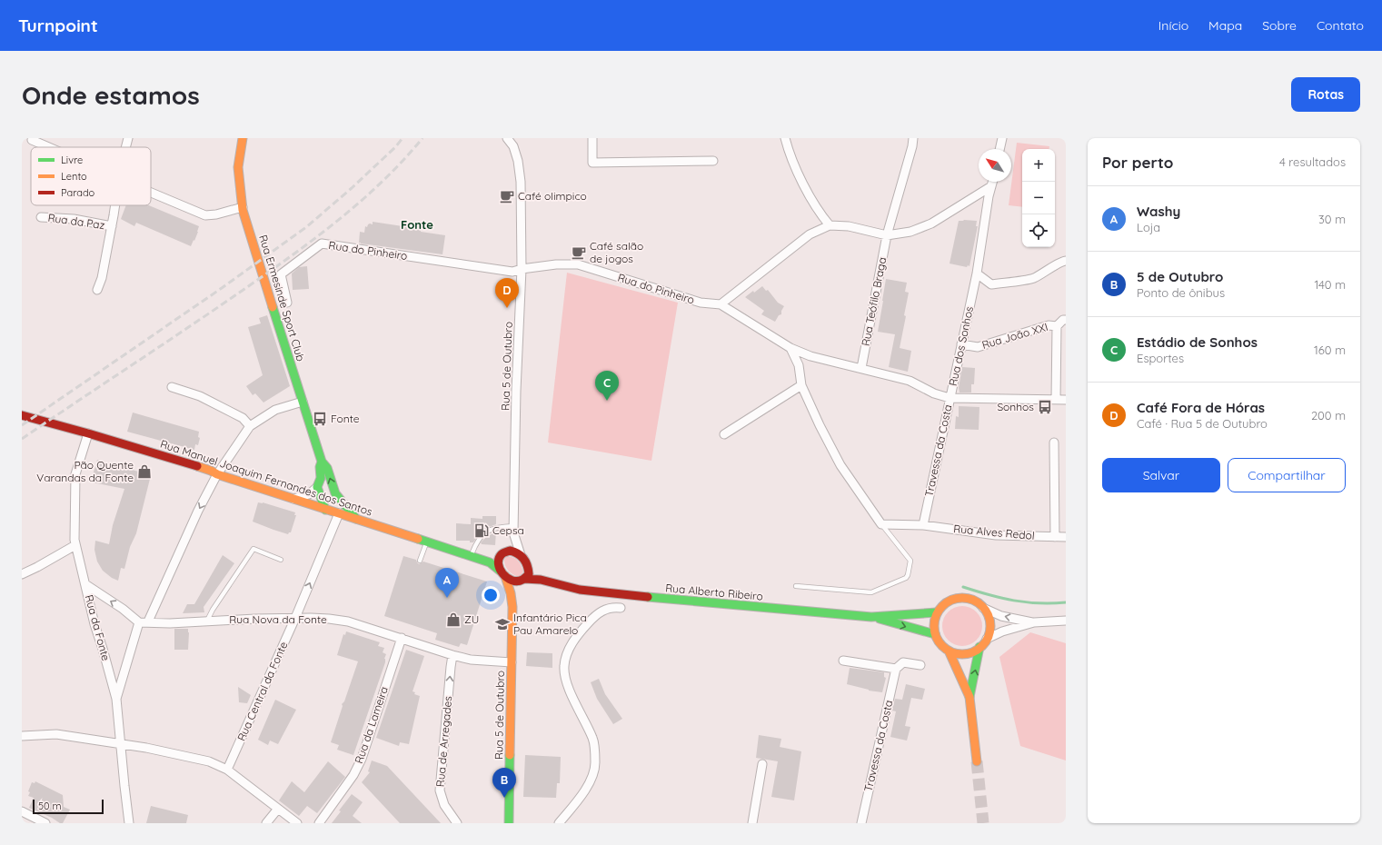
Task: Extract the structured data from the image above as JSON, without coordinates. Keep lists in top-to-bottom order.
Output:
{
  "streets": {
    "main road": [
      "Rua Ermesinde Sport Club",
      "Rua 5 de Outubro",
      "Rua Manuel Joaquim Fernandes dos Santos",
      "Rua Alberto Ribeiro"
    ],
    "street": [
      "Rua da Paz",
      "Rua do Pinheiro",
      "Rua Teófilo Braga",
      "Rua João XXI",
      "Rua dos Sonhos",
      "Travessa da Costa",
      "Rua Alves Redol",
      "Rua Nova da Fonte",
      "Rua da Fonte",
      "Rua Central da Fonte",
      "Rua da Lameira",
      "Rua de Arregades"
    ]
  },
  "crossings": [
    ["Rua do Pinheiro", "Rua dos Sonhos"],
    ["Rua do Pinheiro", "Rua 5 de Outubro"],
    ["Rua Ermesinde Sport Club", "Rua Manuel Joaquim Fernandes dos Santos"],
    ["Rua Teófilo Braga", "Rua dos Sonhos"],
    ["Rua João XXI", "Rua dos Sonhos"],
    ["Rua dos Sonhos", "Travessa da Costa"],
    ["Rua 5 de Outubro", "Rua Manuel Joaquim Fernandes dos Santos"],
    ["Rua 5 de Outubro", "Rua Alberto Ribeiro"],
    ["Rua 5 de Outubro", "Rua Nova da Fonte"],
    ["Travessa da Costa", "Rua Alves Redol"],
    ["Rua Manuel Joaquim Fernandes dos Santos", "Rua Alberto Ribeiro"],
    ["Rua Manuel Joaquim Fernandes dos Santos", "Rua da Fonte"],
    ["Rua Manuel Joaquim Fernandes dos Santos", "Rua Central da Fonte"],
    ["Rua Nova da Fonte", "Rua Central da Fonte"],
    ["Rua Nova da Fonte", "Rua da Lameira"],
    ["Rua Nova da Fonte", "Rua de Arregades"]
  ],
  "one_way": ["Rua Central da Fonte", "Rua de Arregades"],
  "districts": ["Fonte"],
  "places": {
    "cafe": ["Café olimpico", "Café salão de jogos"],
    "bus stop": ["Sonhos", "Fonte"],
    "shop": ["Pão Quente Varandas da Fonte", "ZU"],
    "fuel station": ["Cepsa"],
    "school or university": ["Infantário Pica Pau Amarelo"]
  },
  "legend": ["Livre", "Lento", "Parado"],
  "scale_bar": "50 m",
  "north": "top left",
  "page": {
    "header": "Turnpoint",
    "nav": [
      "Início",
      "Mapa",
      "Sobre",
      "Contato"
    ],
    "buttons": [
      "Rotas",
      ["Salvar", "Compartilhar"]
    ],
    "title": "Onde estamos",
    "heading": ["Por perto", "4 resultados"],
    "map_buttons": ["+", "−"],
    "list": [
      {
        "mark": "A",
        "name": "Washy",
        "note": "Loja",
        "value": "30 m"
      },
      {
        "mark": "B",
        "name": "5 de Outubro",
        "note": "Ponto de ônibus",
        "value": "140 m"
      },
      {
        "mark": "C",
        "name": "Estádio de Sonhos",
        "note": "Esportes",
        "value": "160 m"
      },
      {
        "mark": "D",
        "name": "Café Fora de Hóras",
        "note": "Café · Rua 5 de Outubro",
        "value": "200 m"
      }
    ],
    "pins": [
      "D",
      "C",
      "A",
      "B"
    ],
    "scale": "50 m"
  }
}
